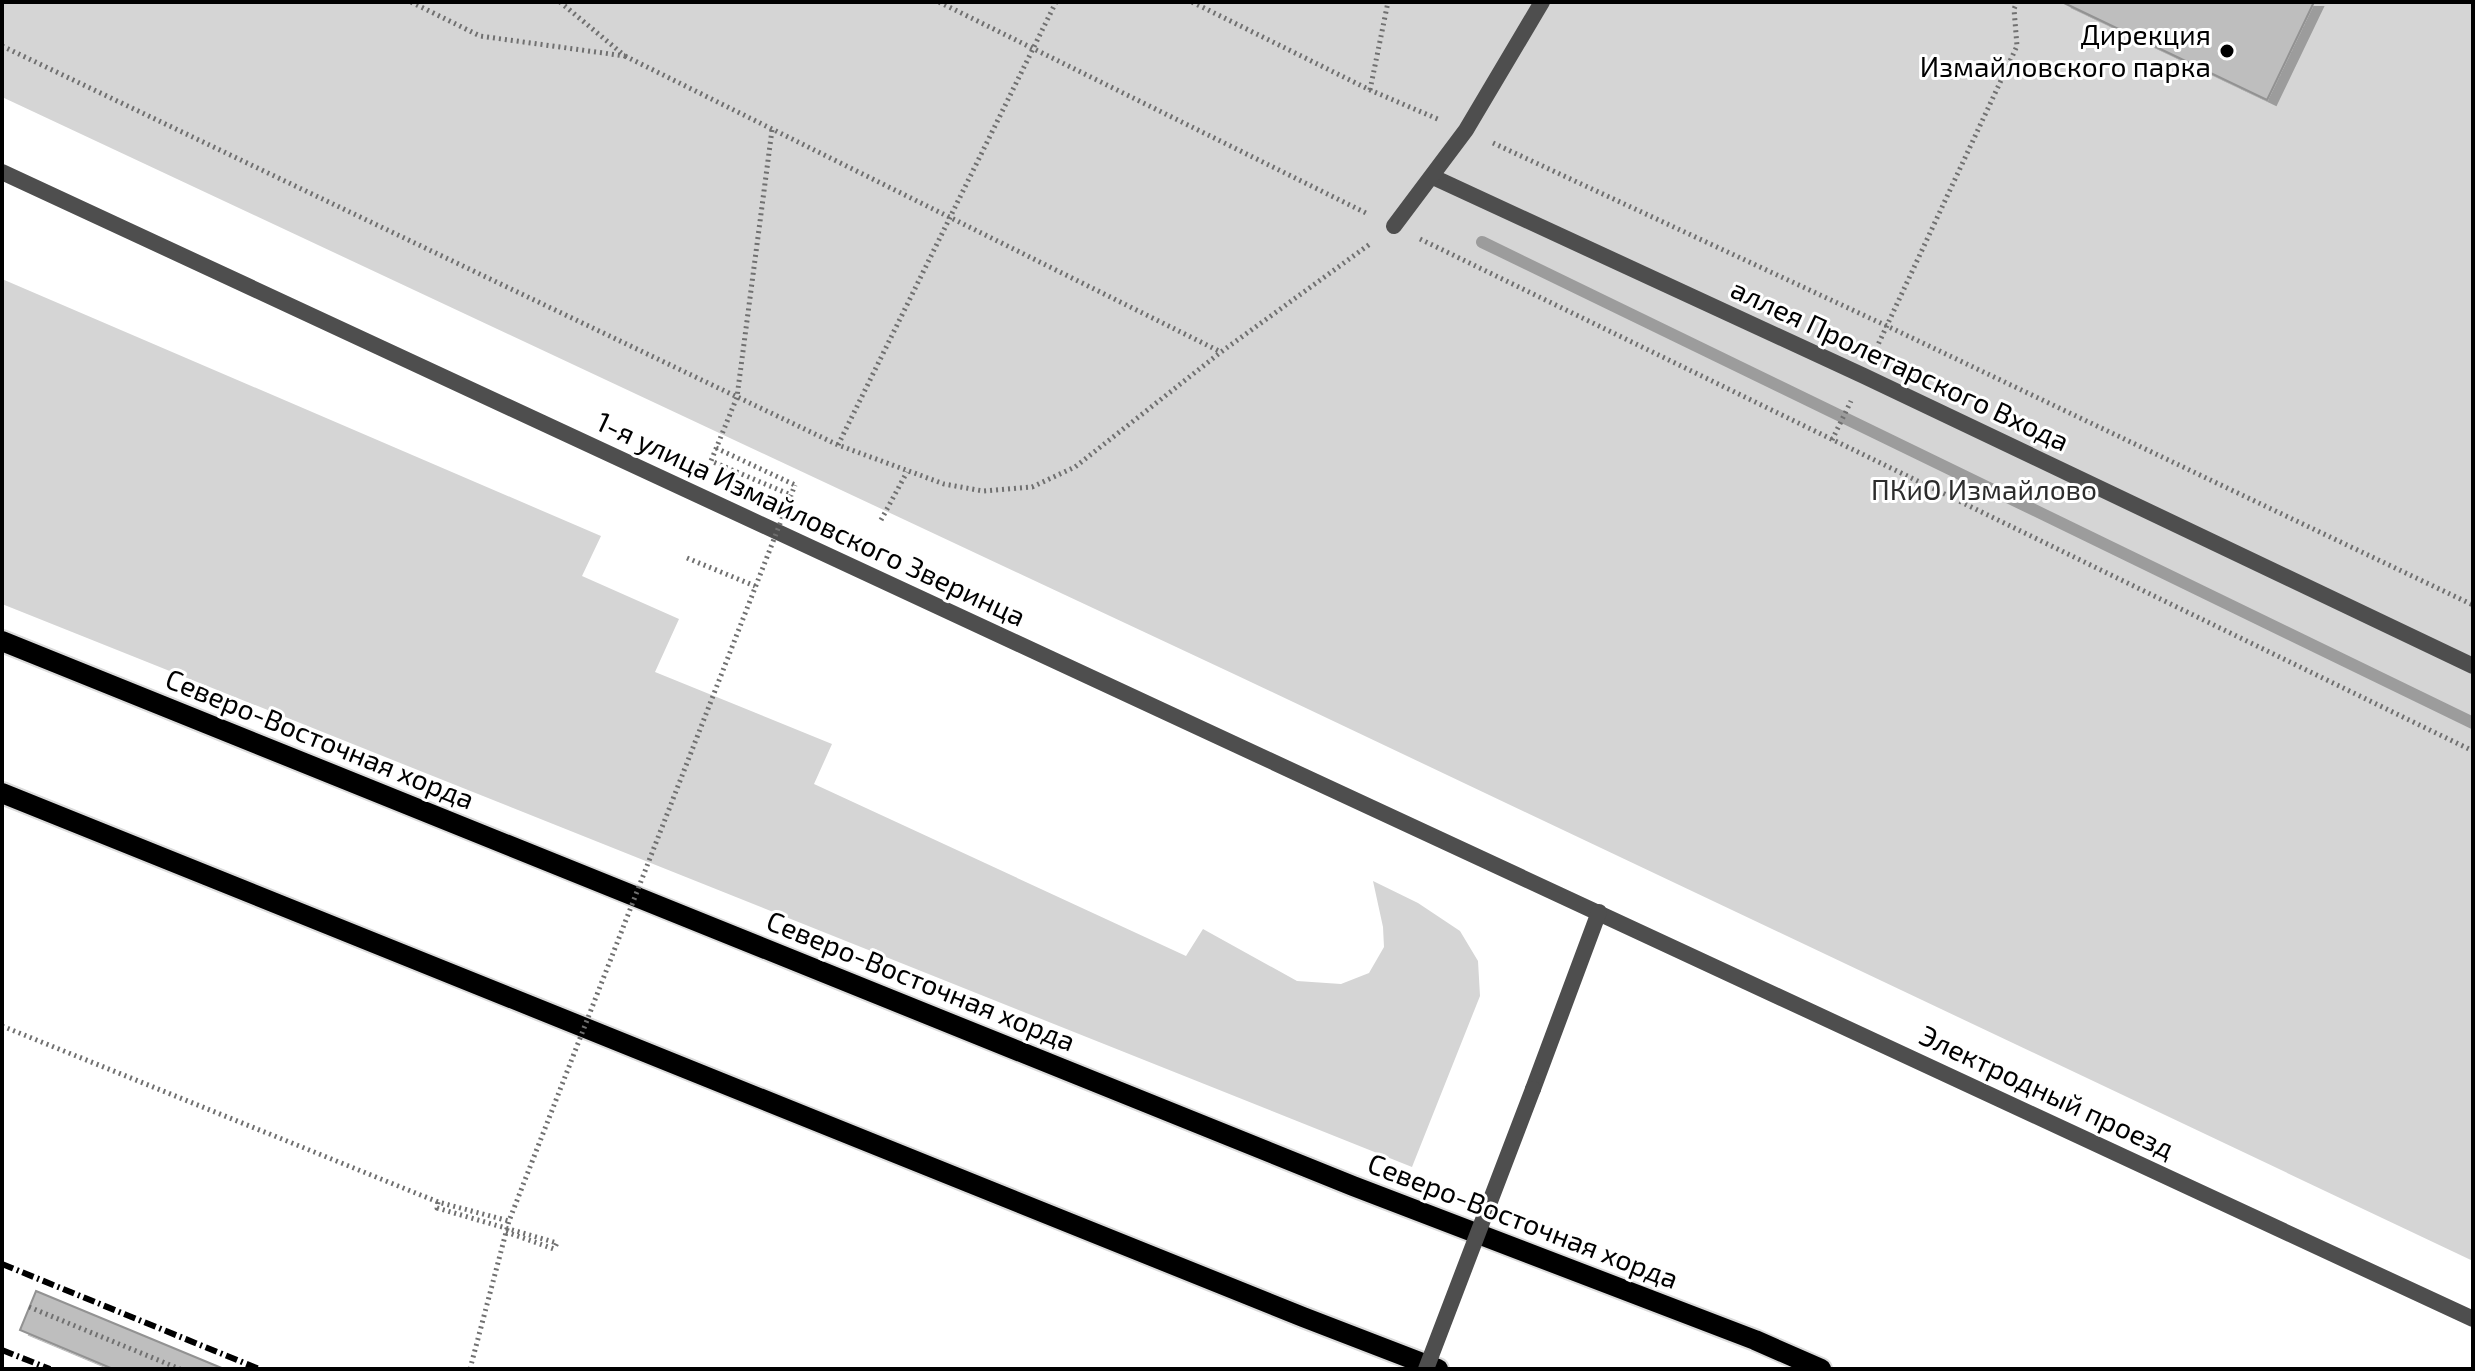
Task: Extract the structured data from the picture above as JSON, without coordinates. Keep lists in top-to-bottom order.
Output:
{
  "streets": {
    "main road": ["Северо-Восточная хорда"],
    "street": ["аллея Пролетарского Входа", "1-я улица Измайловского Зверинца", "Электродный проезд"]
  },
  "crossings": [
    ["1-я улица Измайловского Зверинца", "Электродный проезд"]
  ],
  "parks": ["ПКиО Измайлово"],
  "places": ["Дирекция Измайловского парка"]
}
